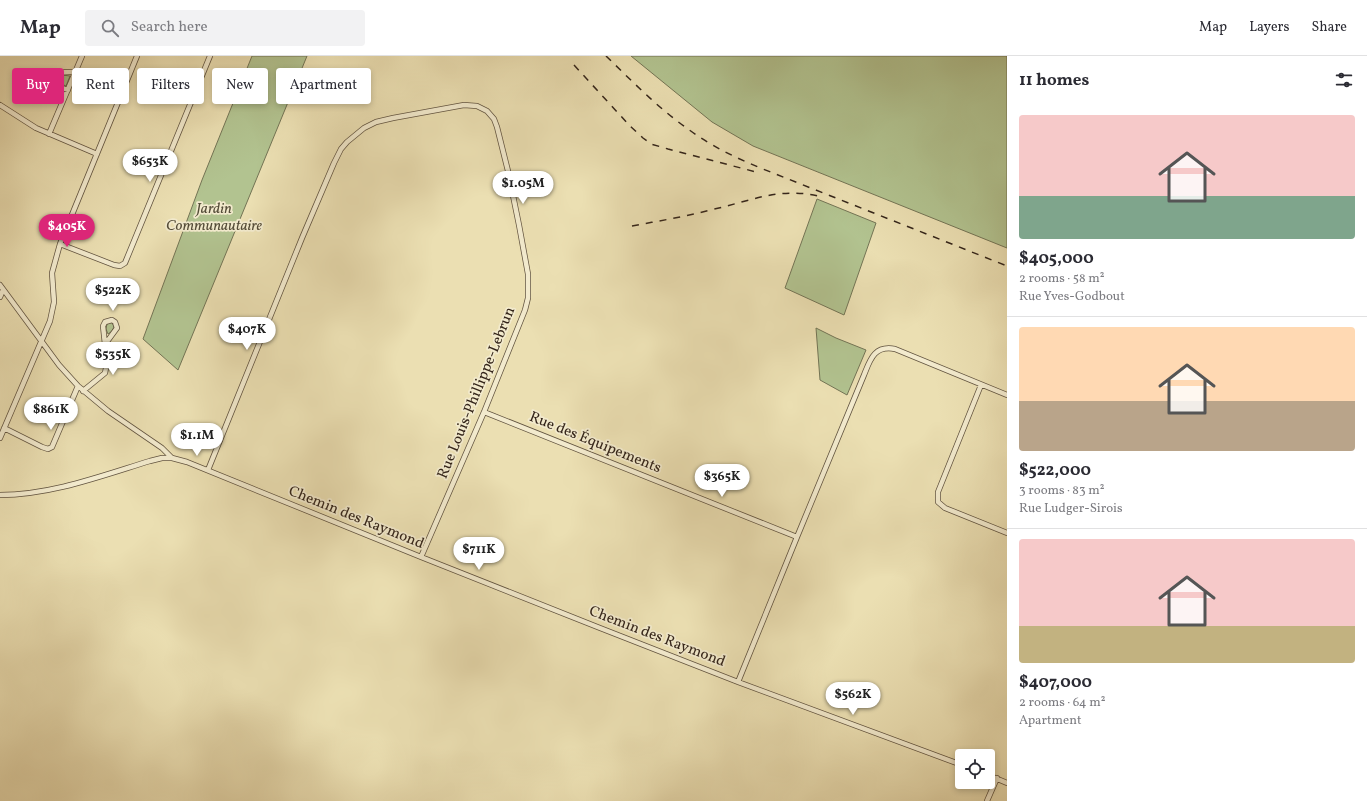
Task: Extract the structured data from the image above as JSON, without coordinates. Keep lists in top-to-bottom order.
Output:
{
  "streets": {
    "street": ["Rue Louis-Phillippe-Lebrun", "Rue des Équipements", "Chemin des Raymond"]
  },
  "crossings": [
    ["Rue Louis-Phillippe-Lebrun", "Rue des Équipements"],
    ["Rue Louis-Phillippe-Lebrun", "Chemin des Raymond"]
  ],
  "parks": ["Jardin Communautaire"],
  "page": {
    "header": "Map",
    "search": "Search here",
    "nav": ["Map", "Layers", "Share"],
    "heading": "11 homes",
    "chip": [
      "Buy",
      "Rent",
      "Filters",
      "New",
      "Apartment"
    ],
    "list": [
      {
        "name": "$405,000",
        "note": "2 rooms · 58 m² · Rue Yves-Godbout"
      },
      {
        "name": "$522,000",
        "note": "3 rooms · 83 m² · Rue Ludger-Sirois"
      },
      {
        "name": "$407,000",
        "note": "2 rooms · 64 m² · Apartment"
      }
    ],
    "price": [
      "$653K",
      "$1.05M",
      "$405K",
      "$522K",
      "$407K",
      "$535K",
      "$861K",
      "$1.1M",
      "$365K",
      "$711K",
      "$562K"
    ]
  }
}
